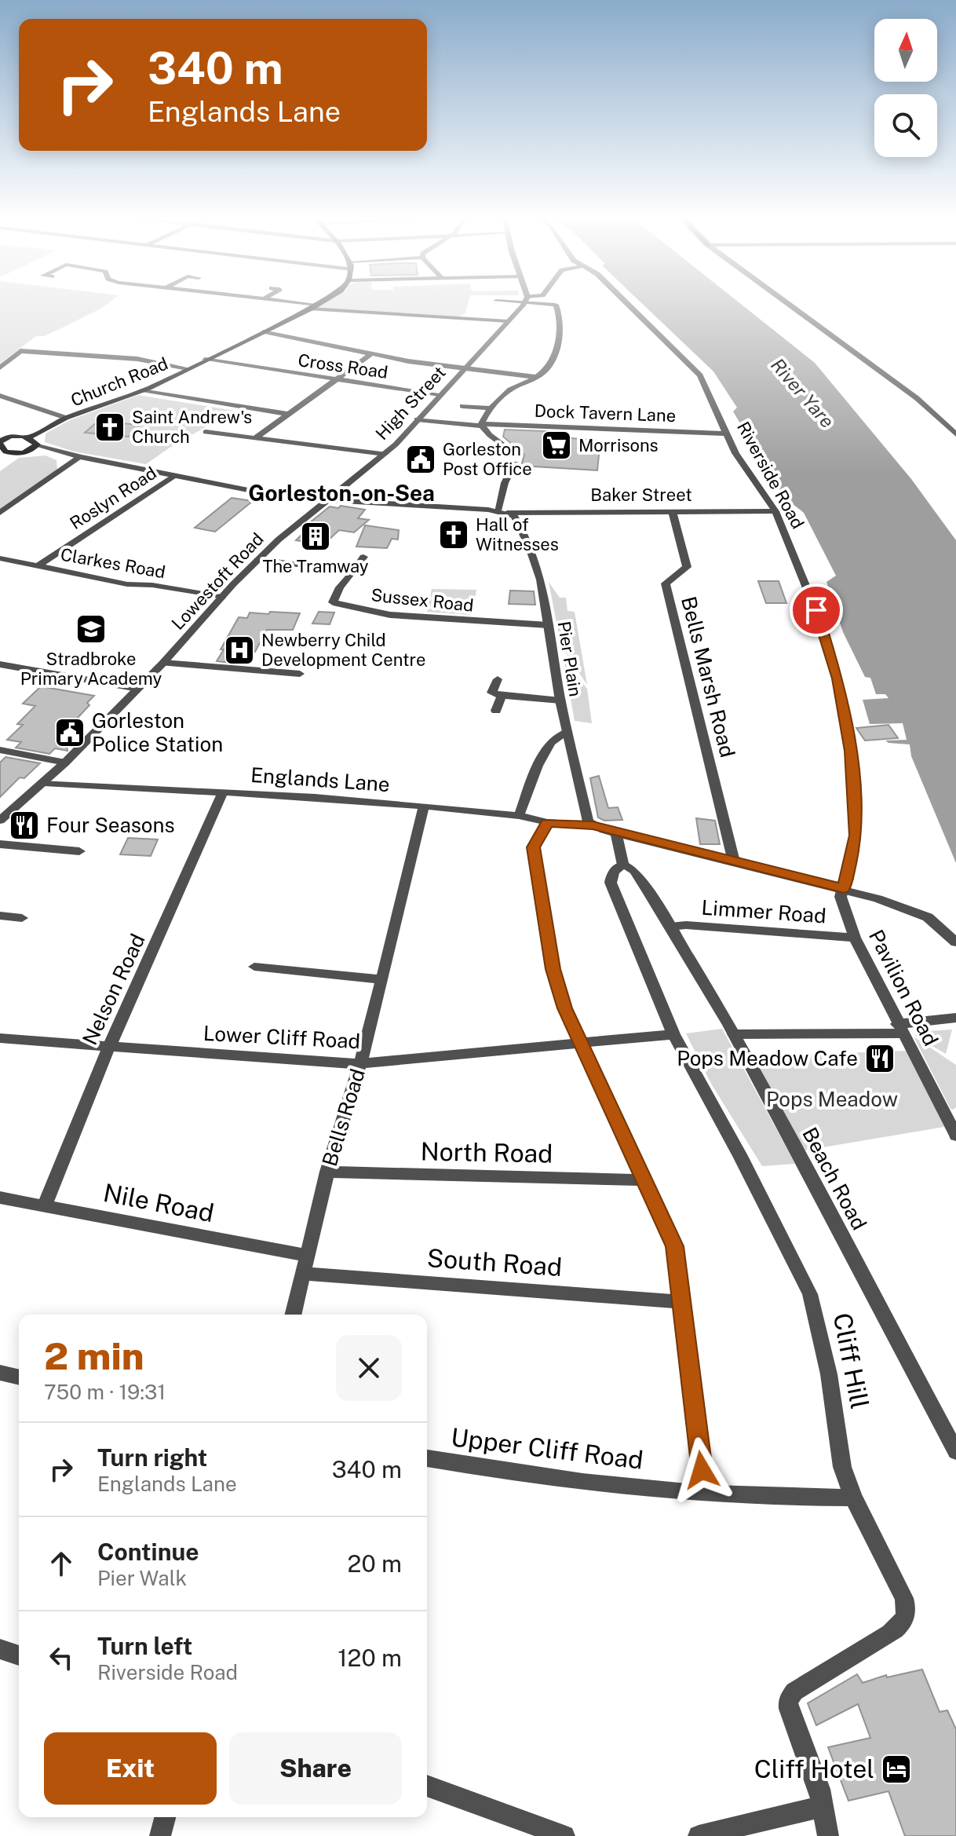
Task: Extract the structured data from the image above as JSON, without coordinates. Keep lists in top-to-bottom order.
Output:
{
  "streets": {
    "main road": ["Church Road"],
    "street": [
      "Cross Road",
      "High Street",
      "Dock Tavern Lane",
      "Riverside Road",
      "Baker Street",
      "Roslyn Road",
      "Clarkes Road",
      "Lowestoft Road",
      "Sussex Road",
      "Pier Plain",
      "Bells Marsh Road",
      "Englands Lane",
      "Limmer Road",
      "Pavilion Road",
      "Nelson Road",
      "Lower Cliff Road",
      "Bells Road",
      "North Road",
      "Beach Road",
      "Nile Road",
      "South Road",
      "Cliff Hill",
      "Upper Cliff Road"
    ]
  },
  "crossings": [
    ["Cross Road", "Church Road"],
    ["Cross Road", "High Street"],
    ["High Street", "Dock Tavern Lane"],
    ["High Street", "Baker Street"],
    ["High Street", "Lowestoft Road"],
    ["Dock Tavern Lane", "Riverside Road"],
    ["Riverside Road", "Baker Street"],
    ["Riverside Road", "Englands Lane"],
    ["Riverside Road", "Pavilion Road"],
    ["Baker Street", "Roslyn Road"],
    ["Baker Street", "Lowestoft Road"],
    ["Baker Street", "Pier Plain"],
    ["Baker Street", "Bells Marsh Road"],
    ["Roslyn Road", "Clarkes Road"],
    ["Clarkes Road", "Lowestoft Road"],
    ["Lowestoft Road", "Sussex Road"],
    ["Lowestoft Road", "Englands Lane"],
    ["Sussex Road", "Pier Plain"],
    ["Pier Plain", "Englands Lane"],
    ["Bells Marsh Road", "Englands Lane"],
    ["Englands Lane", "Pavilion Road"],
    ["Englands Lane", "Nelson Road"],
    ["Englands Lane", "Bells Road"],
    ["Limmer Road", "Pavilion Road"],
    ["Limmer Road", "Beach Road"],
    ["Nelson Road", "Lower Cliff Road"],
    ["Nelson Road", "Nile Road"],
    ["Lower Cliff Road", "Bells Road"],
    ["Lower Cliff Road", "Cliff Hill"],
    ["Bells Road", "North Road"],
    ["Bells Road", "Nile Road"],
    ["Bells Road", "South Road"],
    ["Beach Road", "Cliff Hill"],
    ["Cliff Hill", "Upper Cliff Road"]
  ],
  "districts": ["Gorleston-on-Sea"],
  "water": ["River Yare"],
  "parks": ["Pops Meadow"],
  "places": {
    "church": ["Saint Andrew's Church", "Hall of Witnesses"],
    "supermarket": ["Morrisons"],
    "public building": ["Gorleston Post Office", "Gorleston Police Station"],
    "building": ["The Tramway"],
    "school or university": ["Stradbroke Primary Academy"],
    "hospital": ["Newberry Child Development Centre"],
    "restaurant": ["Four Seasons", "Pops Meadow Cafe"],
    "hotel": ["Cliff Hotel"]
  },
  "north": "top",
  "page": {
    "turn": ["340 m", "Englands Lane"],
    "heading": ["2 min", "750 m · 19:31"],
    "list": [
      {
        "name": "Turn right",
        "note": "Englands Lane",
        "value": "340 m"
      },
      {
        "name": "Continue",
        "note": "Pier Walk",
        "value": "20 m"
      },
      {
        "name": "Turn left",
        "note": "Riverside Road",
        "value": "120 m"
      }
    ],
    "buttons": ["Exit", "Share"]
  }
}
